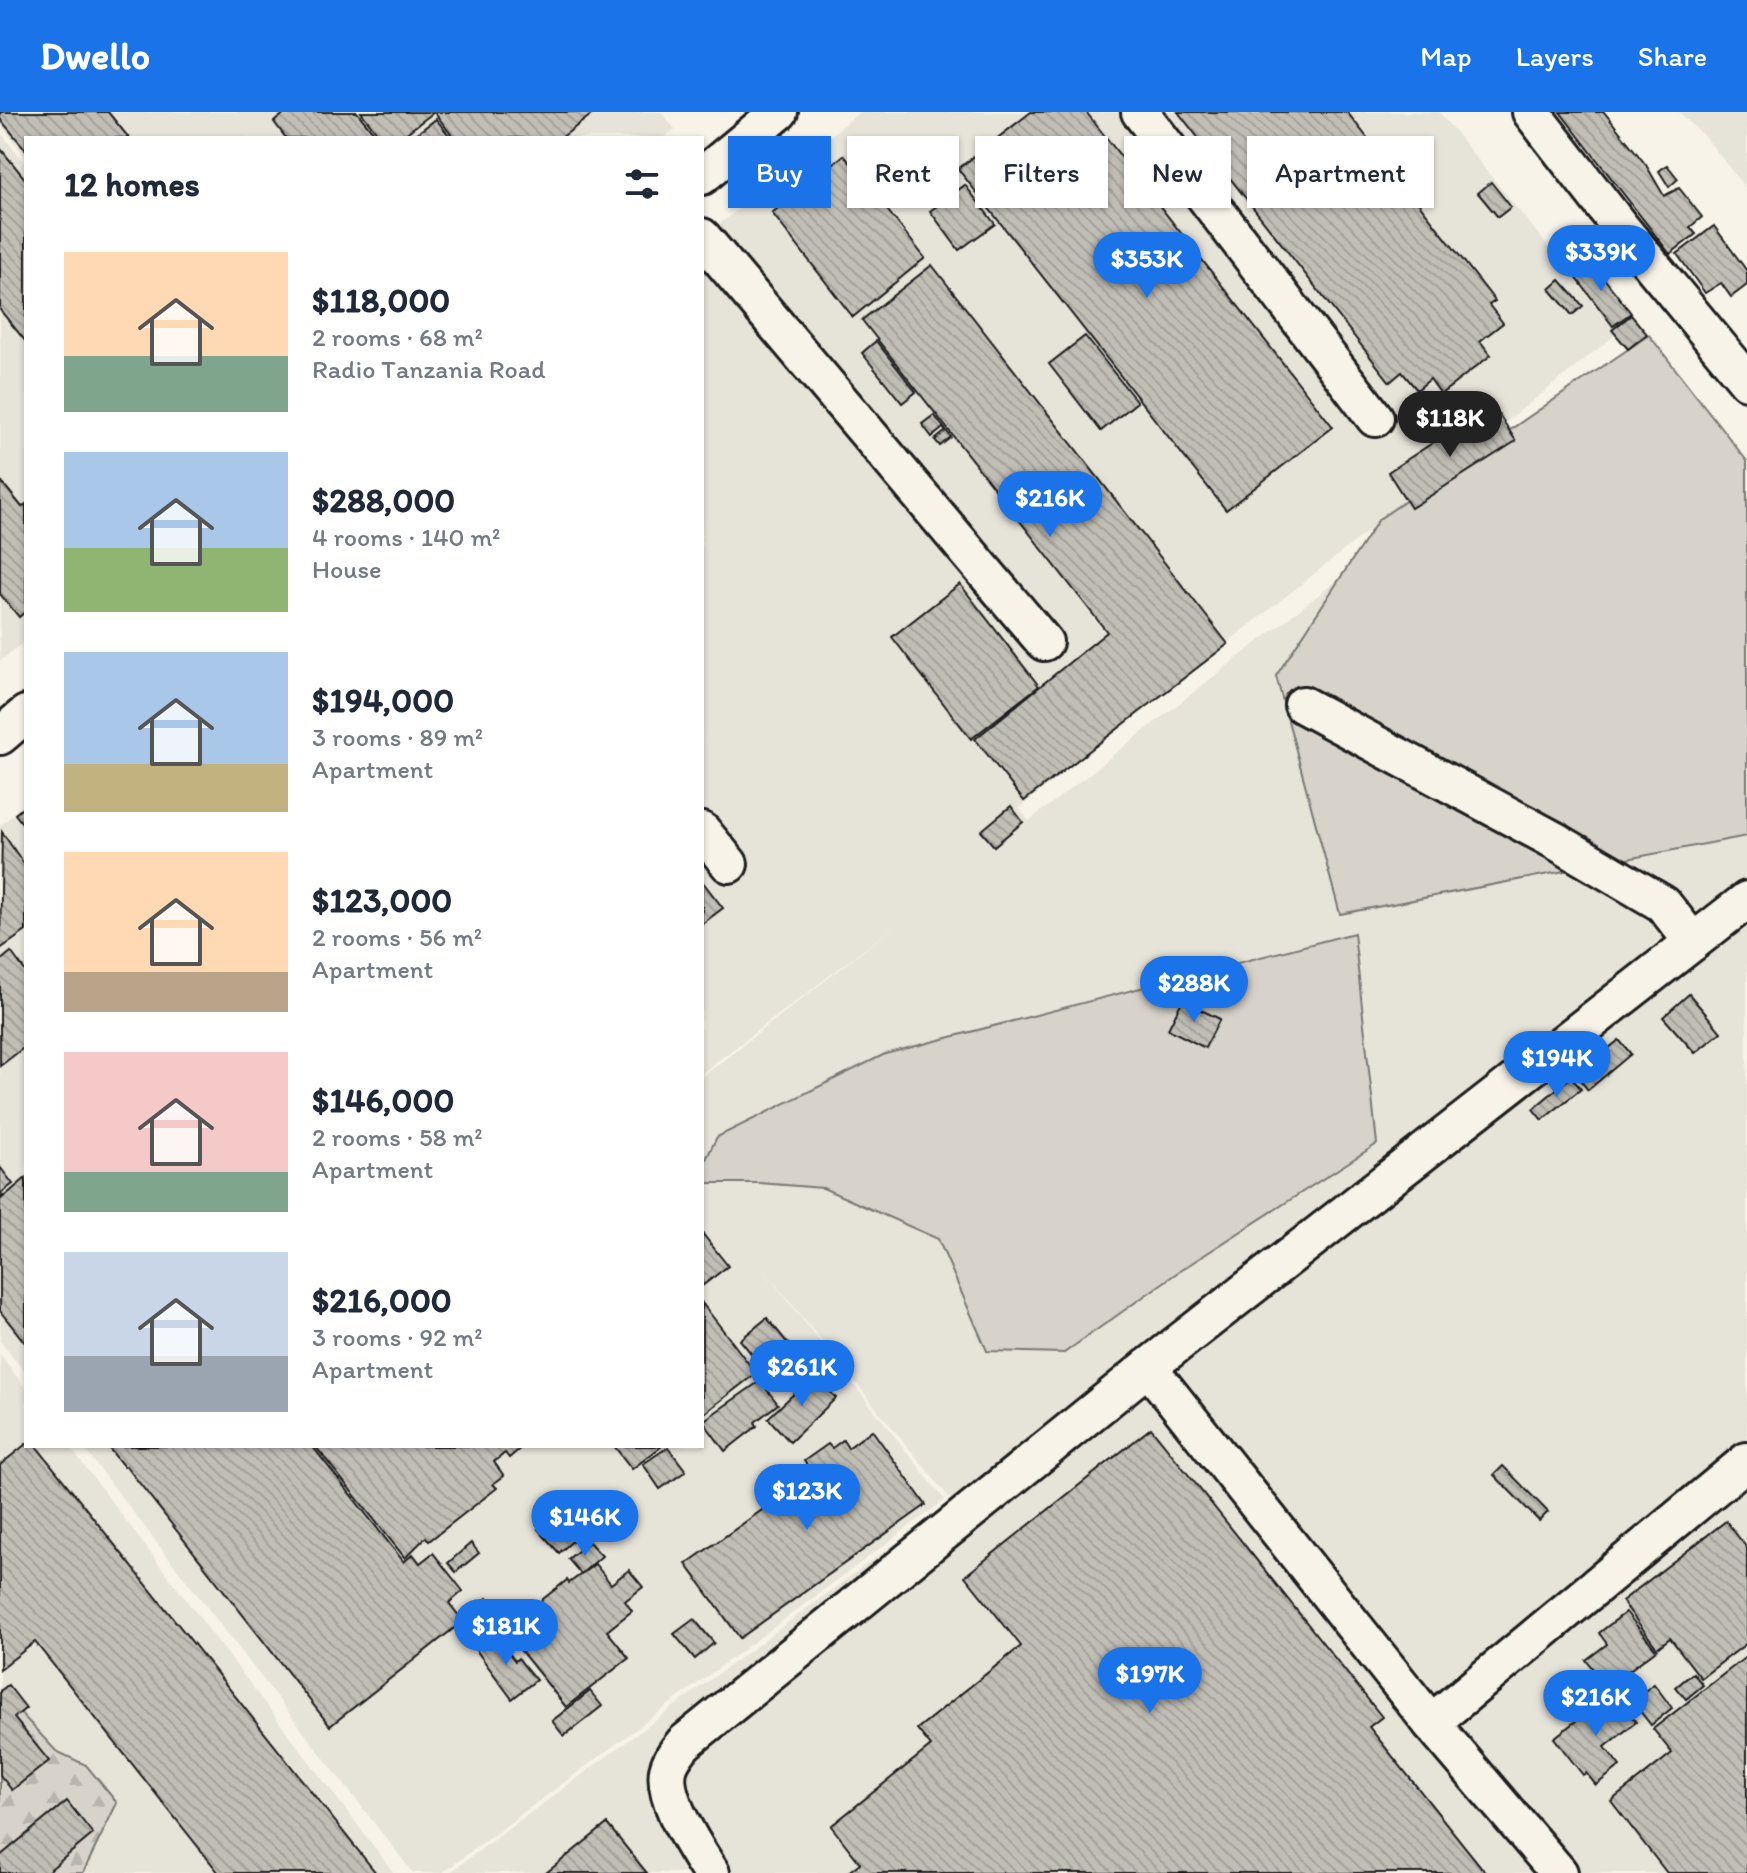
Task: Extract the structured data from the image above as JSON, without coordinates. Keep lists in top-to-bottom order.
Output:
{
  "page": {
    "header": "Dwello",
    "nav": ["Map", "Layers", "Share"],
    "chip": [
      "Buy",
      "Rent",
      "Filters",
      "New",
      "Apartment"
    ],
    "heading": "12 homes",
    "price": [
      "$339K",
      "$353K",
      "$118K",
      "$216K",
      "$288K",
      "$194K",
      "$261K",
      "$123K",
      "$146K",
      "$181K",
      "$197K",
      "$216K"
    ],
    "list": [
      {
        "name": "$118,000",
        "note": "2 rooms · 68 m² · Radio Tanzania Road"
      },
      {
        "name": "$288,000",
        "note": "4 rooms · 140 m² · House"
      },
      {
        "name": "$194,000",
        "note": "3 rooms · 89 m² · Apartment"
      },
      {
        "name": "$123,000",
        "note": "2 rooms · 56 m² · Apartment"
      },
      {
        "name": "$146,000",
        "note": "2 rooms · 58 m² · Apartment"
      },
      {
        "name": "$216,000",
        "note": "3 rooms · 92 m² · Apartment"
      }
    ]
  }
}
